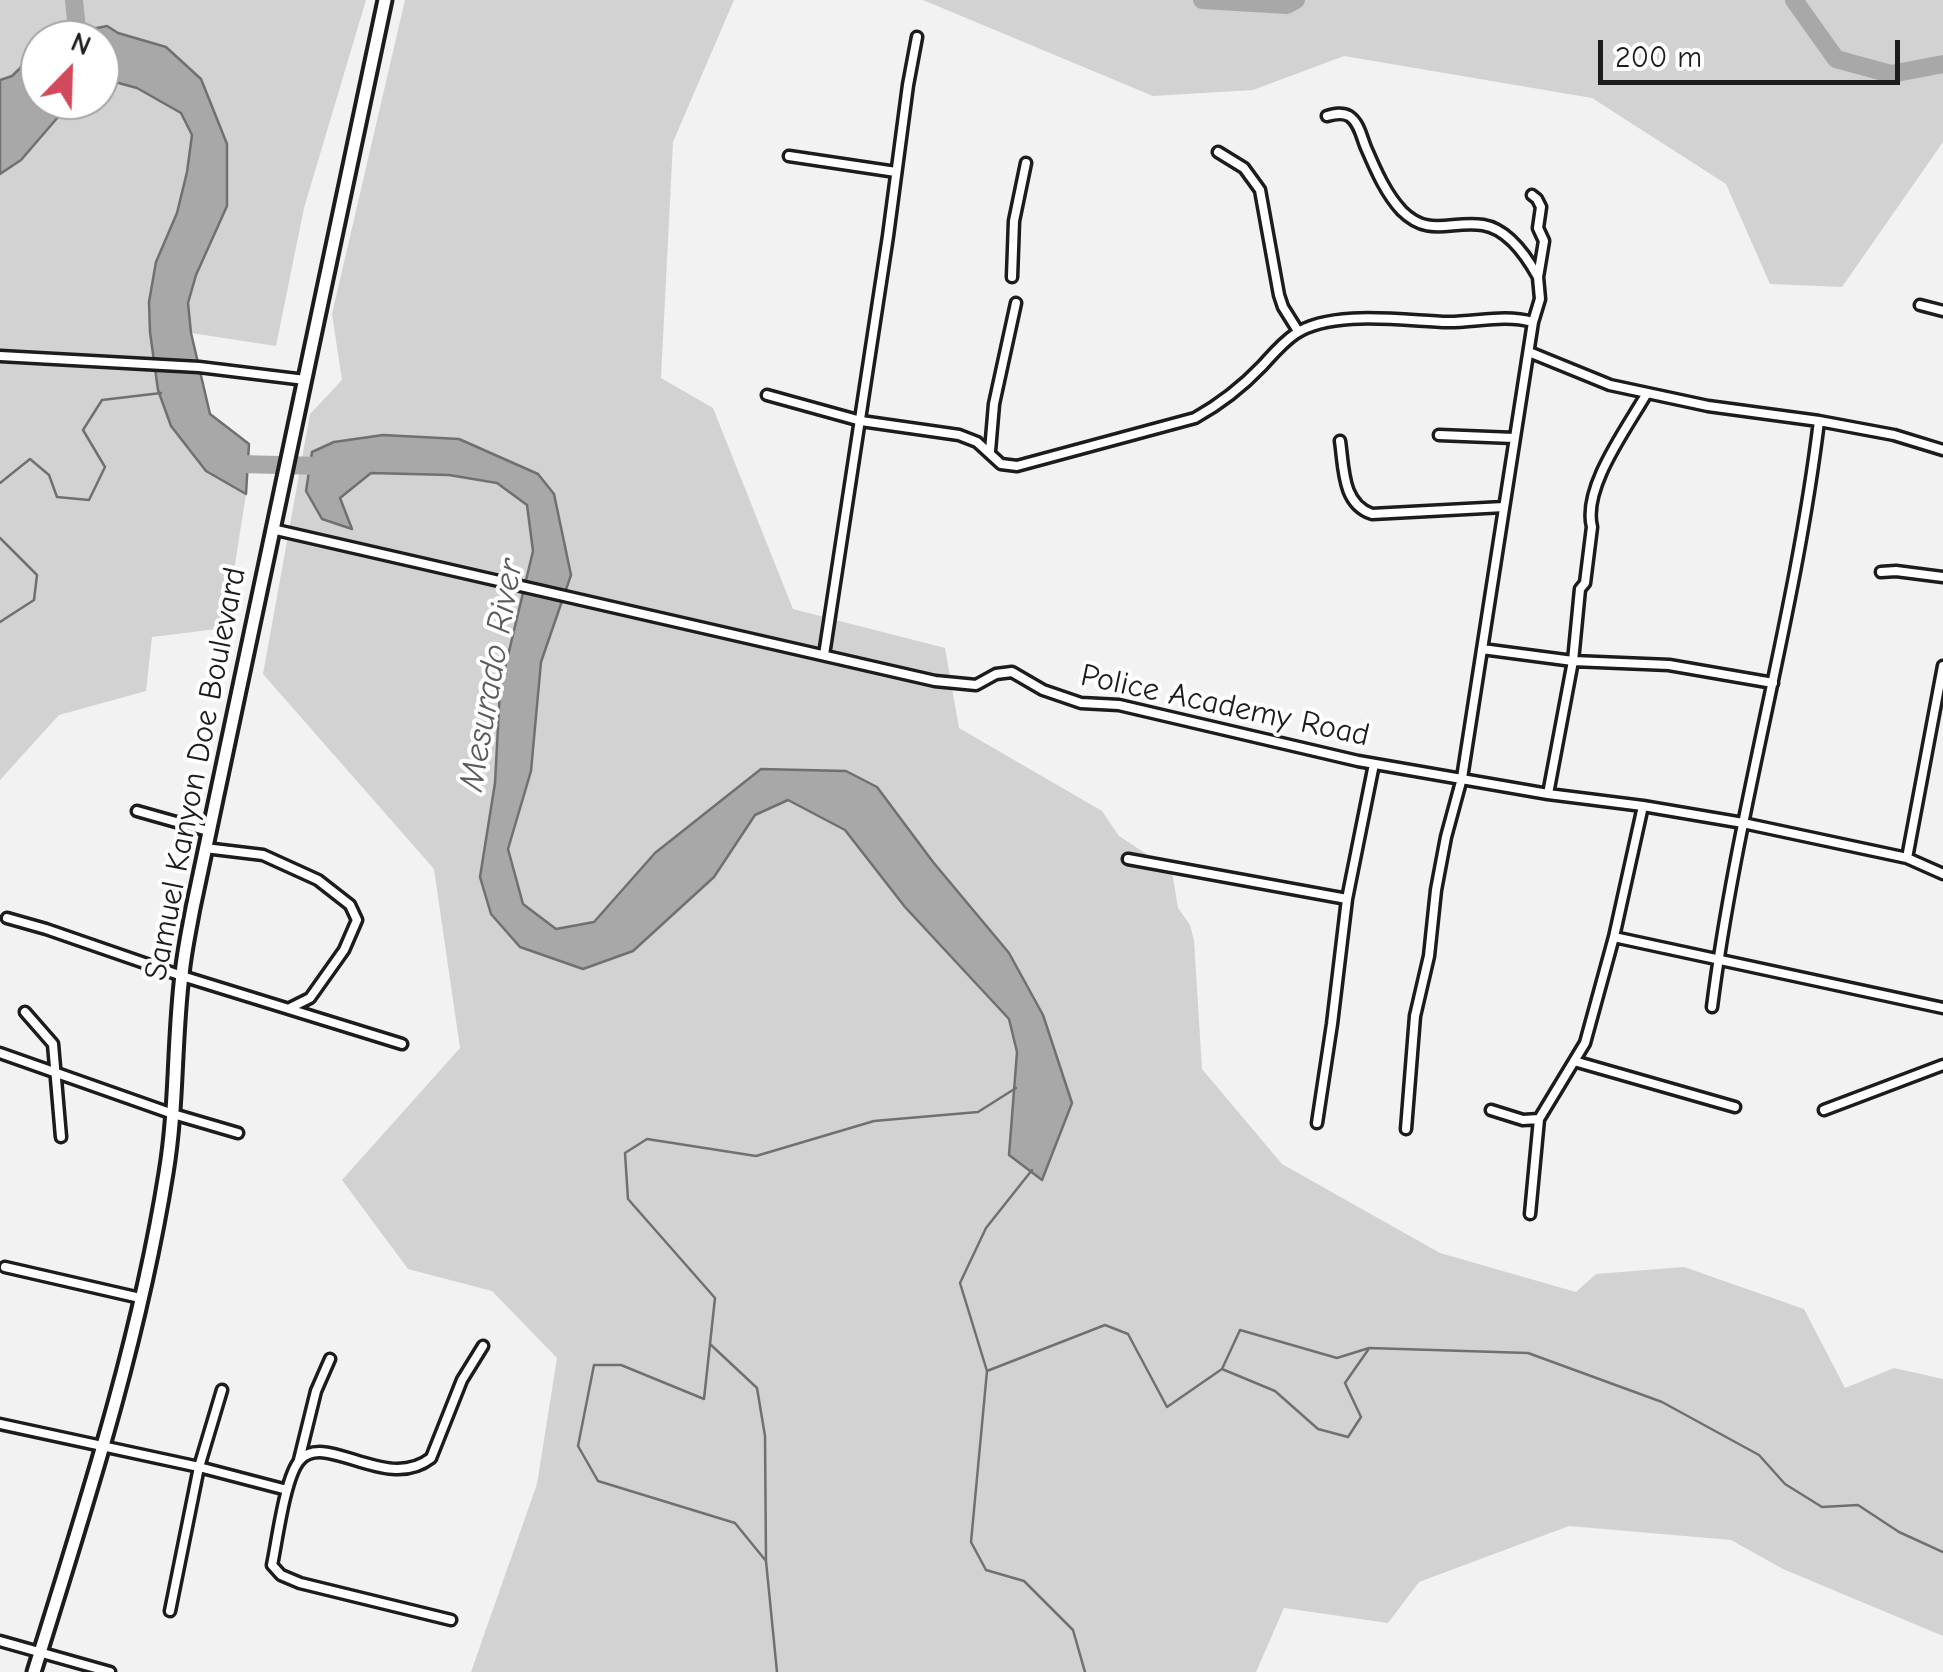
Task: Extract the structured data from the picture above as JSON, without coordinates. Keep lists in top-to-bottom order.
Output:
{
  "streets": {
    "street": ["Police Academy Road", "Samuel Kanyon Doe Boulevard"]
  },
  "crossings": [
    ["Police Academy Road", "Samuel Kanyon Doe Boulevard"]
  ],
  "water": ["Mesurado River"],
  "scale_bar": "200 m",
  "north": "top right"
}
